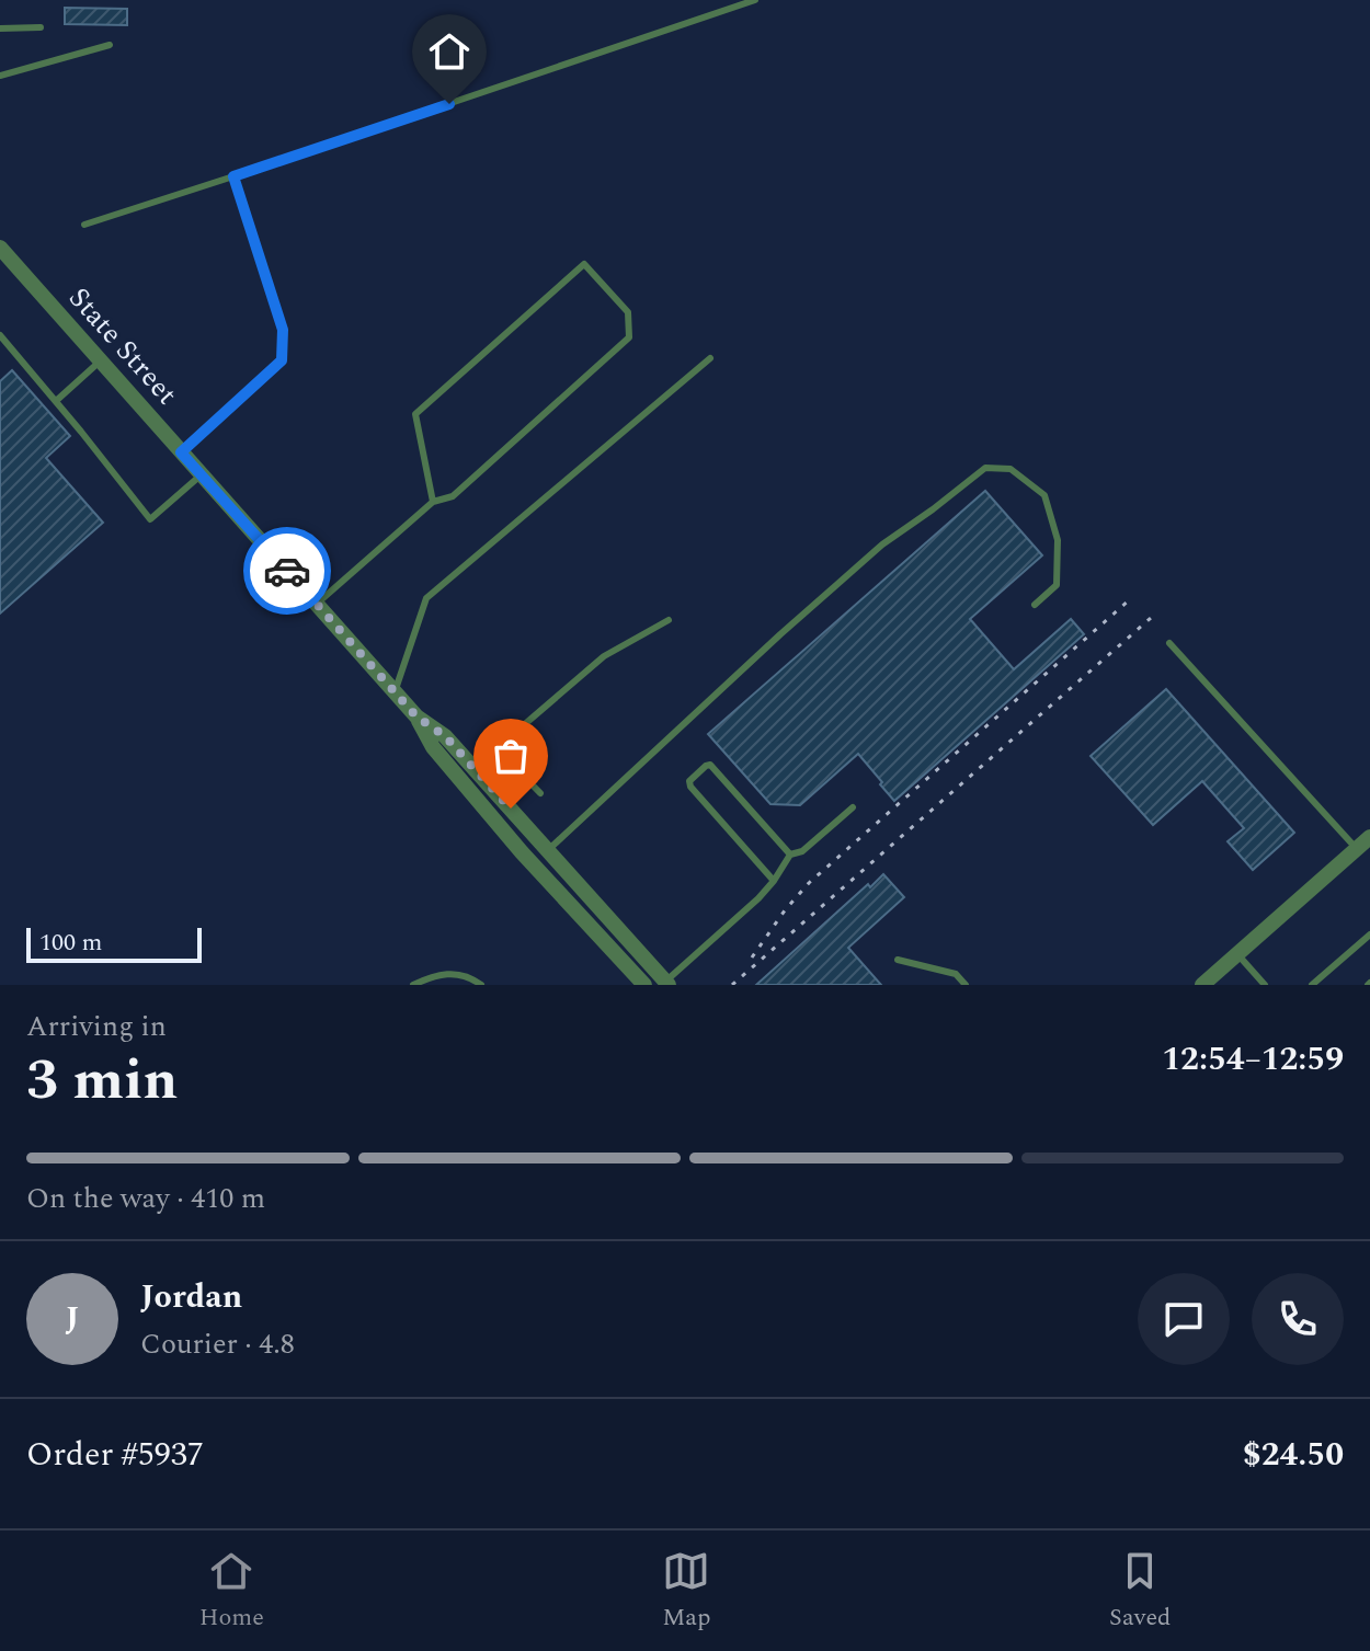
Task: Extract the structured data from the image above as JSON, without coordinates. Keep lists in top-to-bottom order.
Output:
{
  "streets": {
    "street": ["State Street"]
  },
  "scale_bar": "100 m",
  "page": {
    "scale": "100 m",
    "heading": ["3 min", "Arriving in", "12:54–12:59"],
    "panel": [
      "Jordan",
      "Courier · 4.8",
      "Order #5937",
      "$24.50"
    ],
    "bar": "On the way · 410 m",
    "round": "J",
    "tabs": ["Home", "Map", "Saved"]
  }
}
